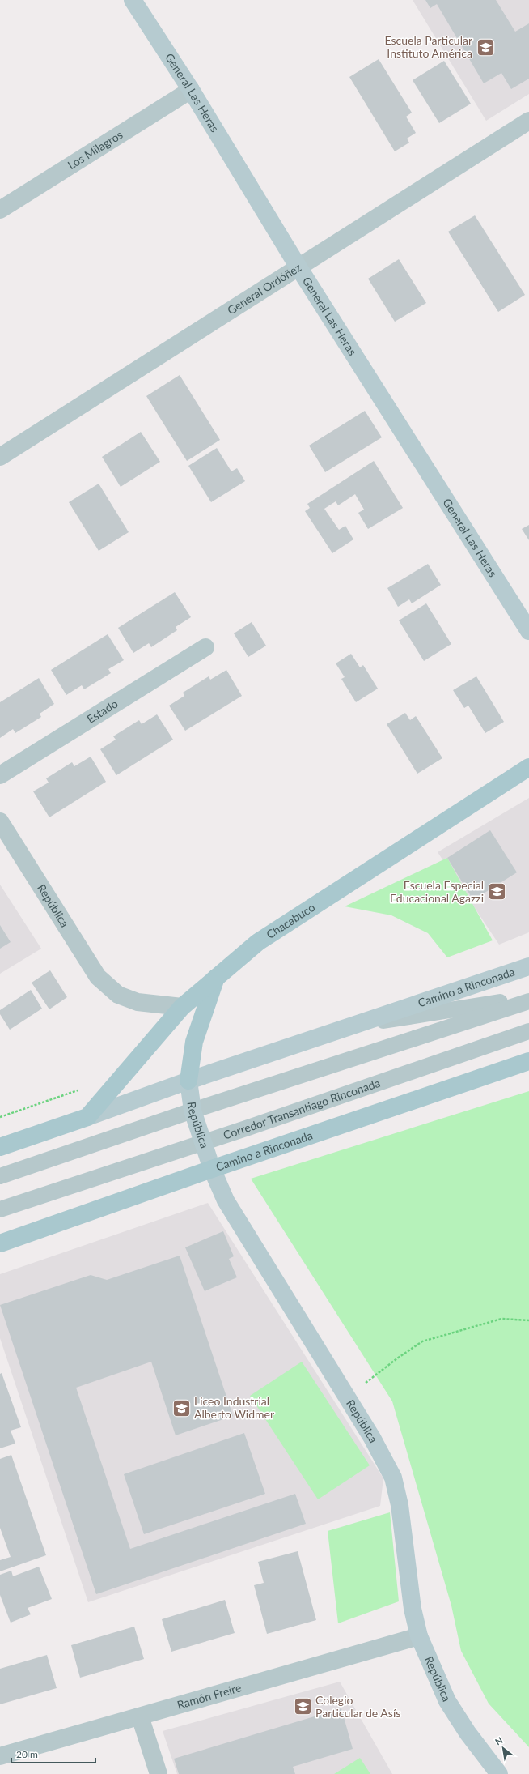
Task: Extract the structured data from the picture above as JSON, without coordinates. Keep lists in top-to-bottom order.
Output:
{
  "streets": {
    "main road": ["Chacabuco", "Camino a Rinconada"],
    "street": [
      "General Las Heras",
      "Los Milagros",
      "General Ordóñez",
      "Estado",
      "República",
      "Ramón Freire"
    ],
    "lane": ["Corredor Transantiago Rinconada"]
  },
  "crossings": [
    ["General Las Heras", "Los Milagros"],
    ["General Las Heras", "General Ordóñez"],
    ["República", "Chacabuco"],
    ["República", "Camino a Rinconada"],
    ["República", "Corredor Transantiago Rinconada"],
    ["República", "Ramón Freire"],
    ["Chacabuco", "Camino a Rinconada"]
  ],
  "places": {
    "school or university": [
      "Escuela Particular Instituto América",
      "Escuela Especial Educacional Agazzi",
      "Liceo Industrial Alberto Widmer",
      "Colegio Particular de Asís"
    ]
  },
  "scale_bar": "20 m",
  "north": "top left"
}
